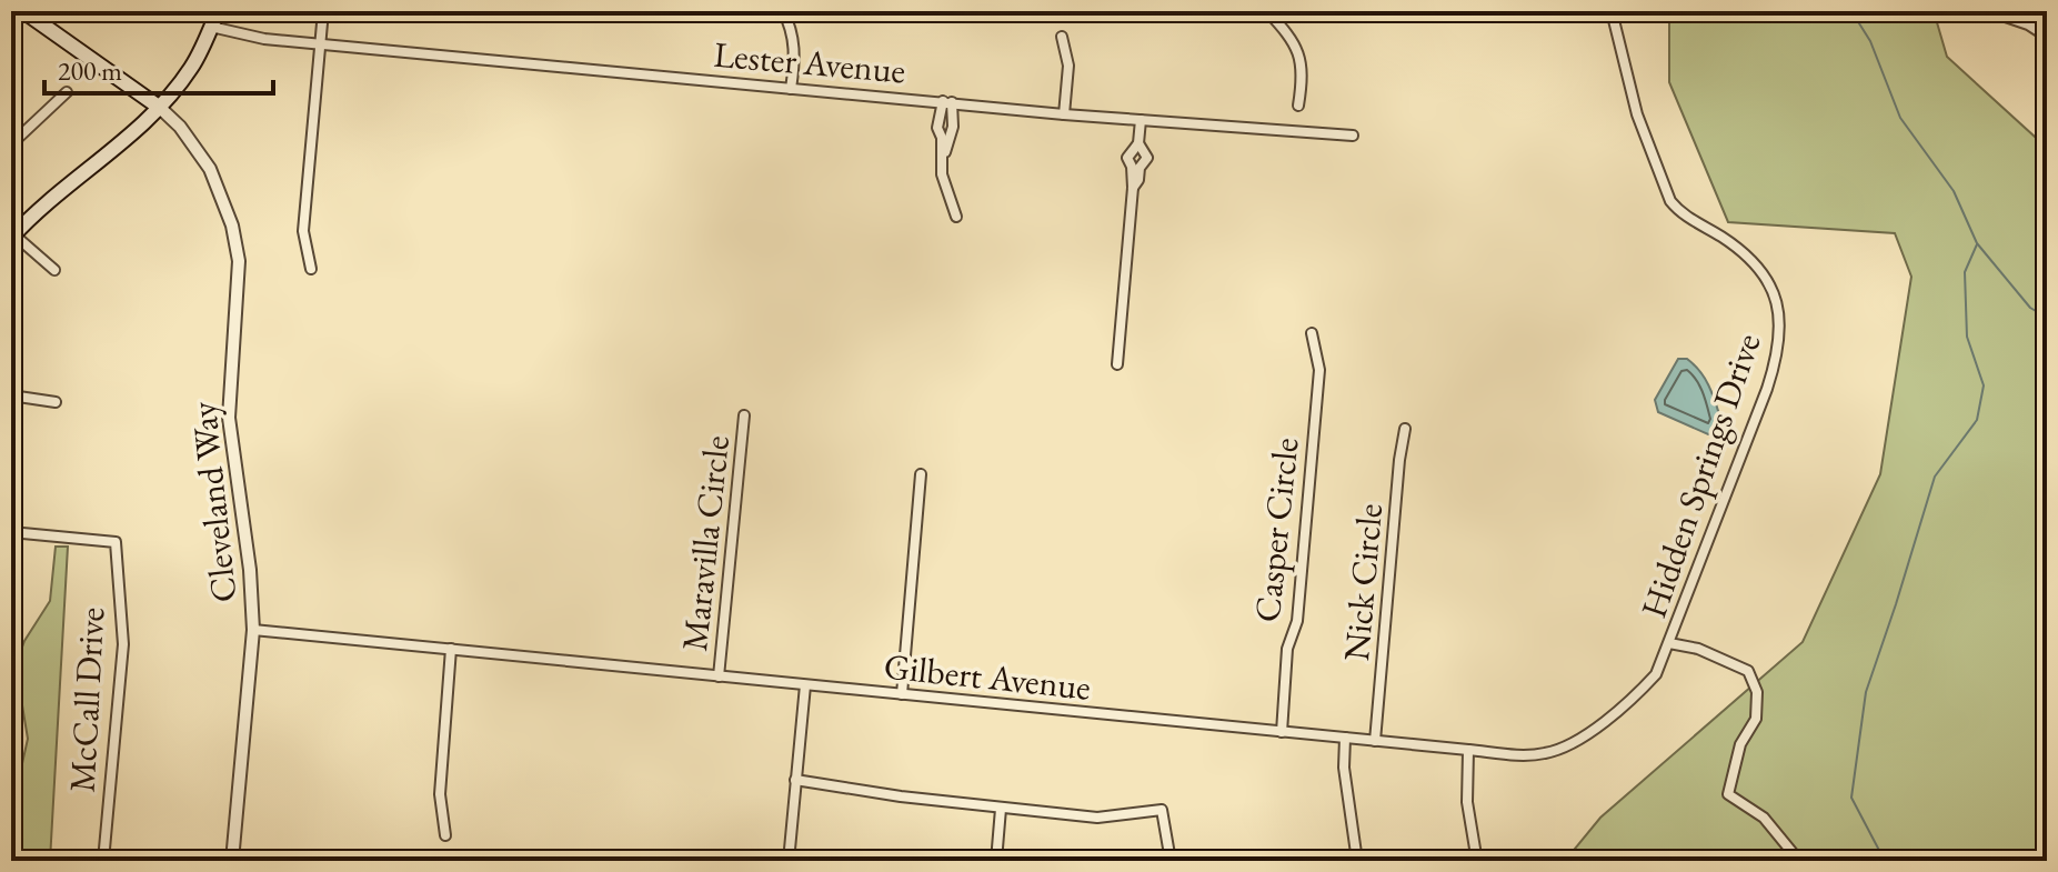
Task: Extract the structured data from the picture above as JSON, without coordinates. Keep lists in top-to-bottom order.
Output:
{
  "streets": {
    "street": [
      "Lester Avenue",
      "Hidden Springs Drive",
      "Cleveland Way",
      "Casper Circle",
      "Maravilla Circle",
      "Nick Circle",
      "Gilbert Avenue",
      "McCall Drive"
    ]
  },
  "crossings": [
    ["Hidden Springs Drive", "Gilbert Avenue"],
    ["Cleveland Way", "Gilbert Avenue"],
    ["Casper Circle", "Gilbert Avenue"],
    ["Maravilla Circle", "Gilbert Avenue"],
    ["Nick Circle", "Gilbert Avenue"]
  ],
  "scale_bar": "200 m"
}
